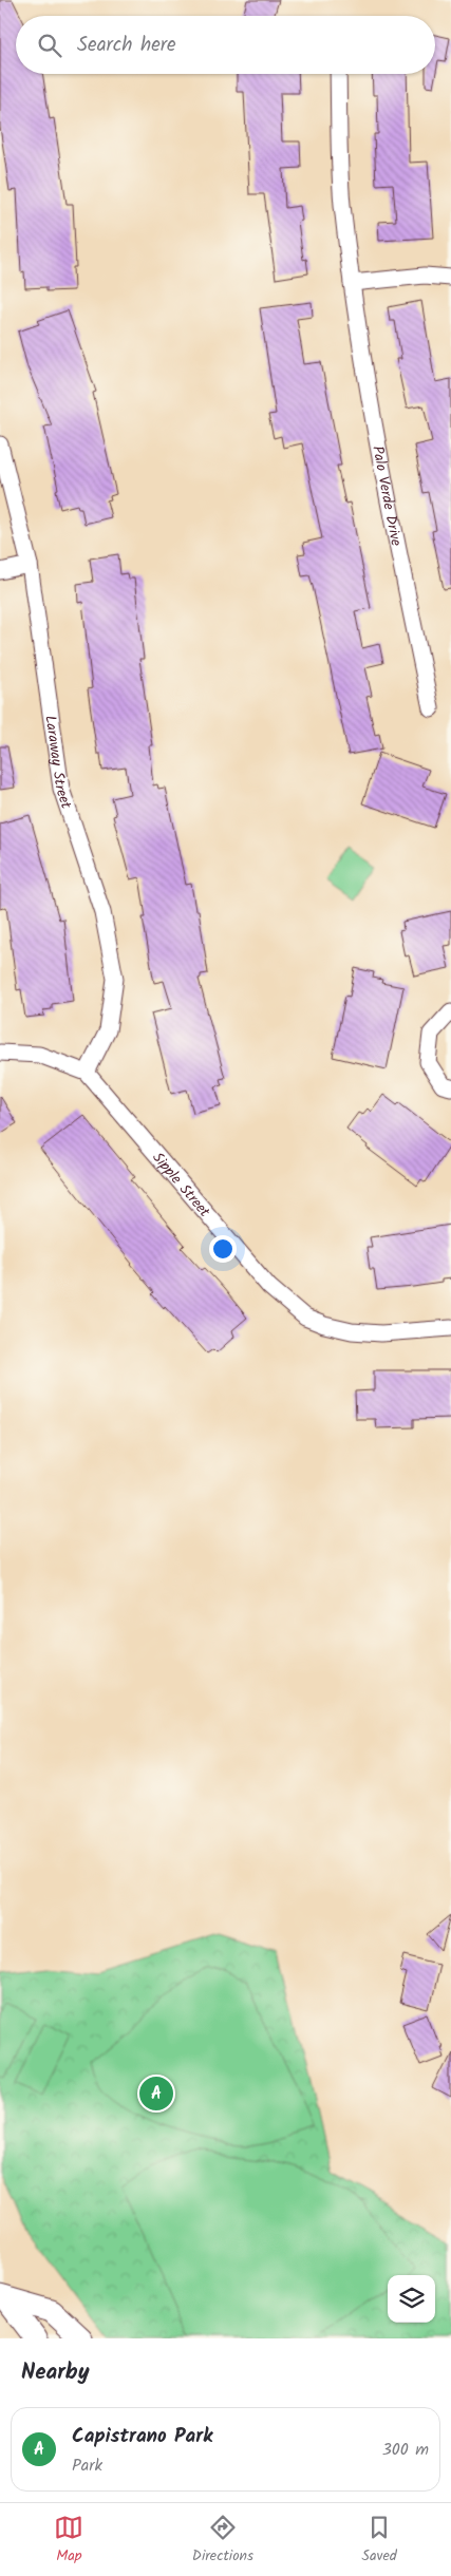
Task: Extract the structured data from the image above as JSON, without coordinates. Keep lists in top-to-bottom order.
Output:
{
  "streets": {
    "street": ["Palo Verde Drive", "Laraway Street", "Sipple Street"]
  },
  "crossings": [
    ["Laraway Street", "Sipple Street"]
  ],
  "page": {
    "search": "Search here",
    "pins": "A",
    "heading": "Nearby",
    "list": [
      {
        "mark": "A",
        "name": "Capistrano Park",
        "note": "Park",
        "value": "300 m"
      }
    ],
    "nav": ["Map", "Directions", "Saved"]
  }
}
